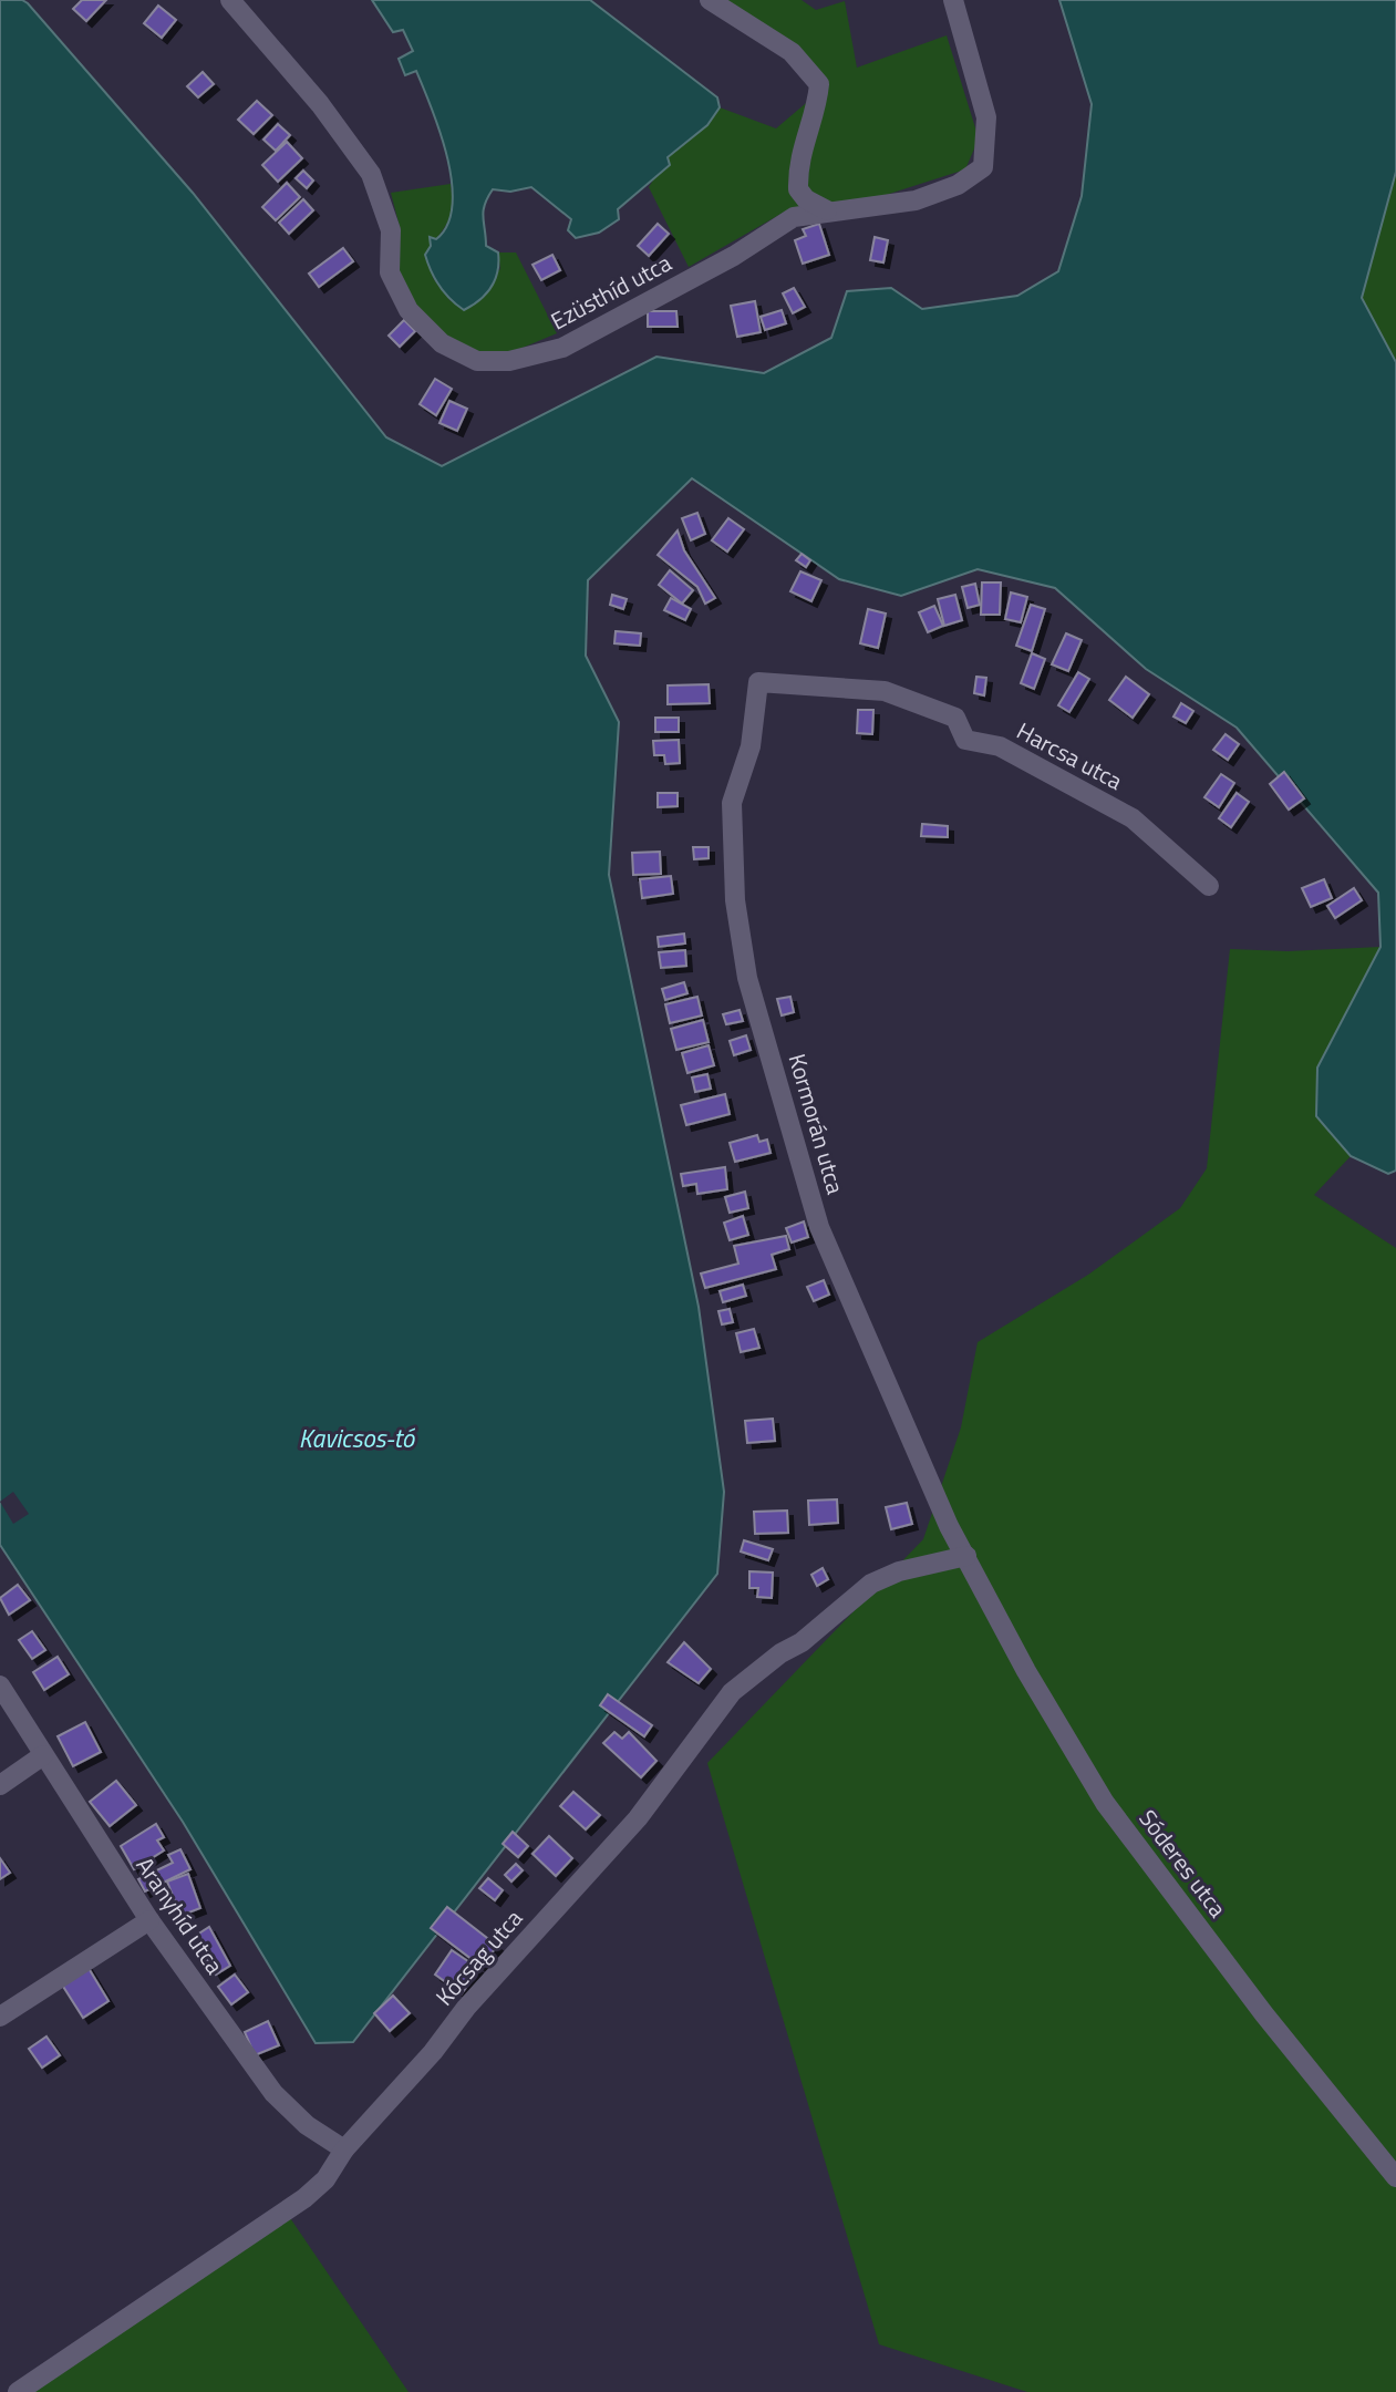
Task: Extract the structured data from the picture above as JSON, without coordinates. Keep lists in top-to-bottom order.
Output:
{
  "streets": {
    "street": [
      "Ezüsthíd utca",
      "Harcsa utca",
      "Kormorán utca",
      "Sóderes utca",
      "Aranyhíd utca",
      "Kócsag utca"
    ]
  },
  "crossings": [
    ["Harcsa utca", "Kormorán utca"],
    ["Kormorán utca", "Sóderes utca"],
    ["Kormorán utca", "Kócsag utca"],
    ["Sóderes utca", "Kócsag utca"],
    ["Aranyhíd utca", "Kócsag utca"]
  ],
  "water": ["Kavicsos-tó"]
}
